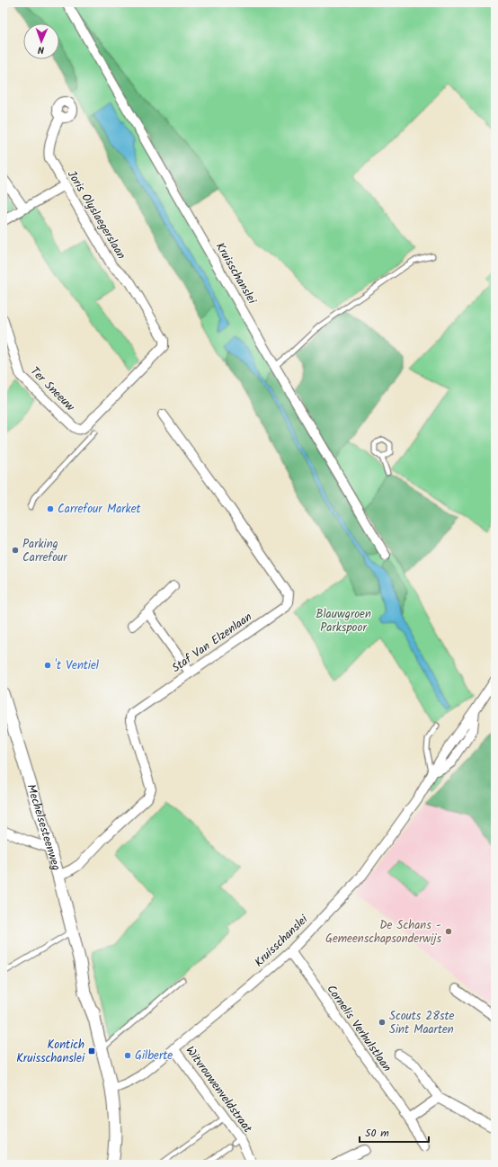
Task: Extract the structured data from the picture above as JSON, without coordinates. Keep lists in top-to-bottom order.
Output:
{
  "streets": {
    "street": [
      "Joris Olyslaegerslaan",
      "Kruisschanslei",
      "Ter Sneeuw",
      "Staf Van Elzenlaan",
      "Mechelsesteenweg",
      "Cornelis Verhulstlaan",
      "Witvrouwenveldstraat"
    ]
  },
  "crossings": [
    ["Joris Olyslaegerslaan", "Ter Sneeuw"],
    ["Kruisschanslei", "Mechelsesteenweg"],
    ["Kruisschanslei", "Cornelis Verhulstlaan"],
    ["Kruisschanslei", "Witvrouwenveldstraat"],
    ["Staf Van Elzenlaan", "Mechelsesteenweg"]
  ],
  "parks": ["Blauwgroen Parkspoor"],
  "places": {
    "other": [
      "Carrefour Market",
      "Parking Carrefour",
      "'t Ventiel",
      "De Schans - Gemeenschapsonderwijs",
      "Scouts 28ste Sint Maarten",
      "Gilberte"
    ],
    "transit": ["Kontich Kruisschanslei"]
  },
  "scale_bar": "50 m",
  "north": "bottom"
}
